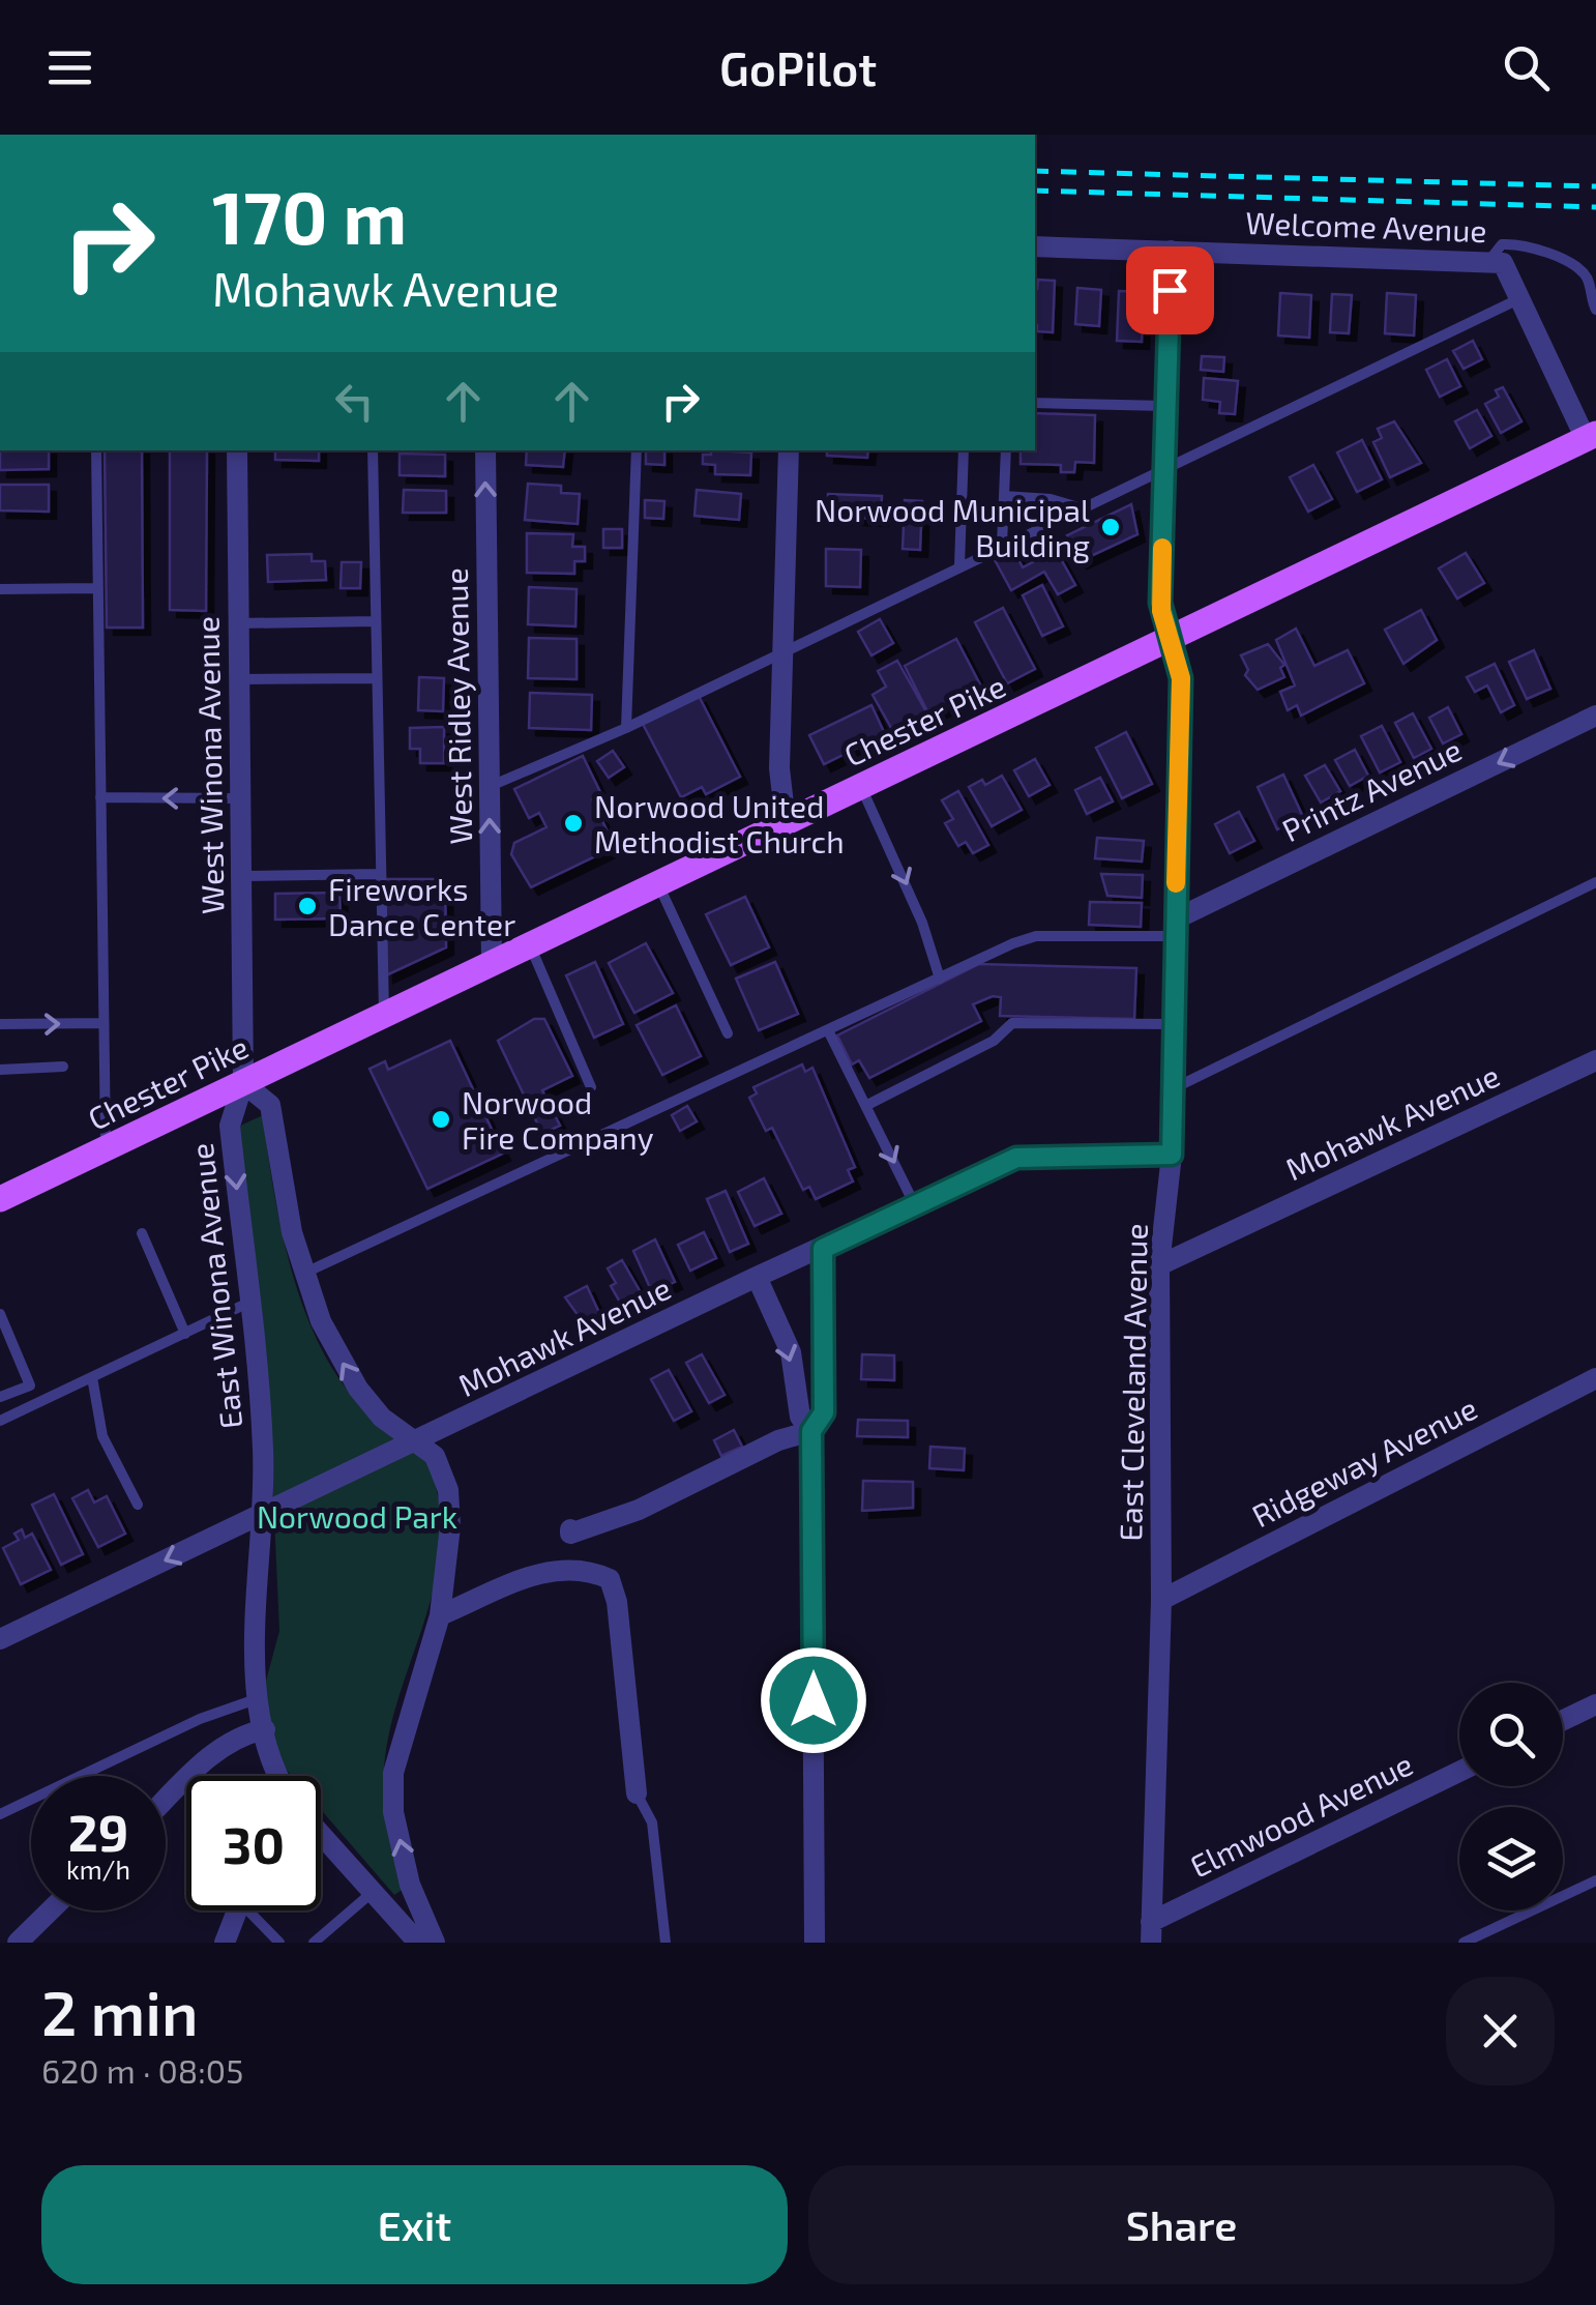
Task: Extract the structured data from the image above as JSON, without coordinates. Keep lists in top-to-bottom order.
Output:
{
  "streets": {
    "main road": ["Chester Pike"],
    "street": [
      "Welcome Avenue",
      "West Ridley Avenue",
      "West Winona Avenue",
      "Printz Avenue",
      "Mohawk Avenue",
      "East Winona Avenue",
      "East Cleveland Avenue",
      "Ridgeway Avenue",
      "Elmwood Avenue"
    ]
  },
  "crossings": [
    ["Welcome Avenue", "Chester Pike"],
    ["Welcome Avenue", "East Cleveland Avenue"],
    ["West Ridley Avenue", "Chester Pike"],
    ["Chester Pike", "West Winona Avenue"],
    ["Chester Pike", "East Winona Avenue"],
    ["Chester Pike", "East Cleveland Avenue"],
    ["West Winona Avenue", "East Winona Avenue"],
    ["Printz Avenue", "East Cleveland Avenue"],
    ["Mohawk Avenue", "East Winona Avenue"],
    ["Mohawk Avenue", "East Cleveland Avenue"],
    ["East Cleveland Avenue", "Ridgeway Avenue"],
    ["East Cleveland Avenue", "Elmwood Avenue"]
  ],
  "one_way": ["West Ridley Avenue", "Printz Avenue"],
  "parks": ["Norwood Park"],
  "places": [
    "Norwood Municipal Building",
    "Norwood United Methodist Church",
    "Fireworks Dance Center",
    "Norwood Fire Company"
  ],
  "page": {
    "header": "GoPilot",
    "turn": ["170 m", "Mohawk Avenue"],
    "speed": "29 km/h",
    "limit": "30",
    "heading": ["2 min", "620 m · 08:05"],
    "buttons": ["Exit", "Share"]
  }
}
